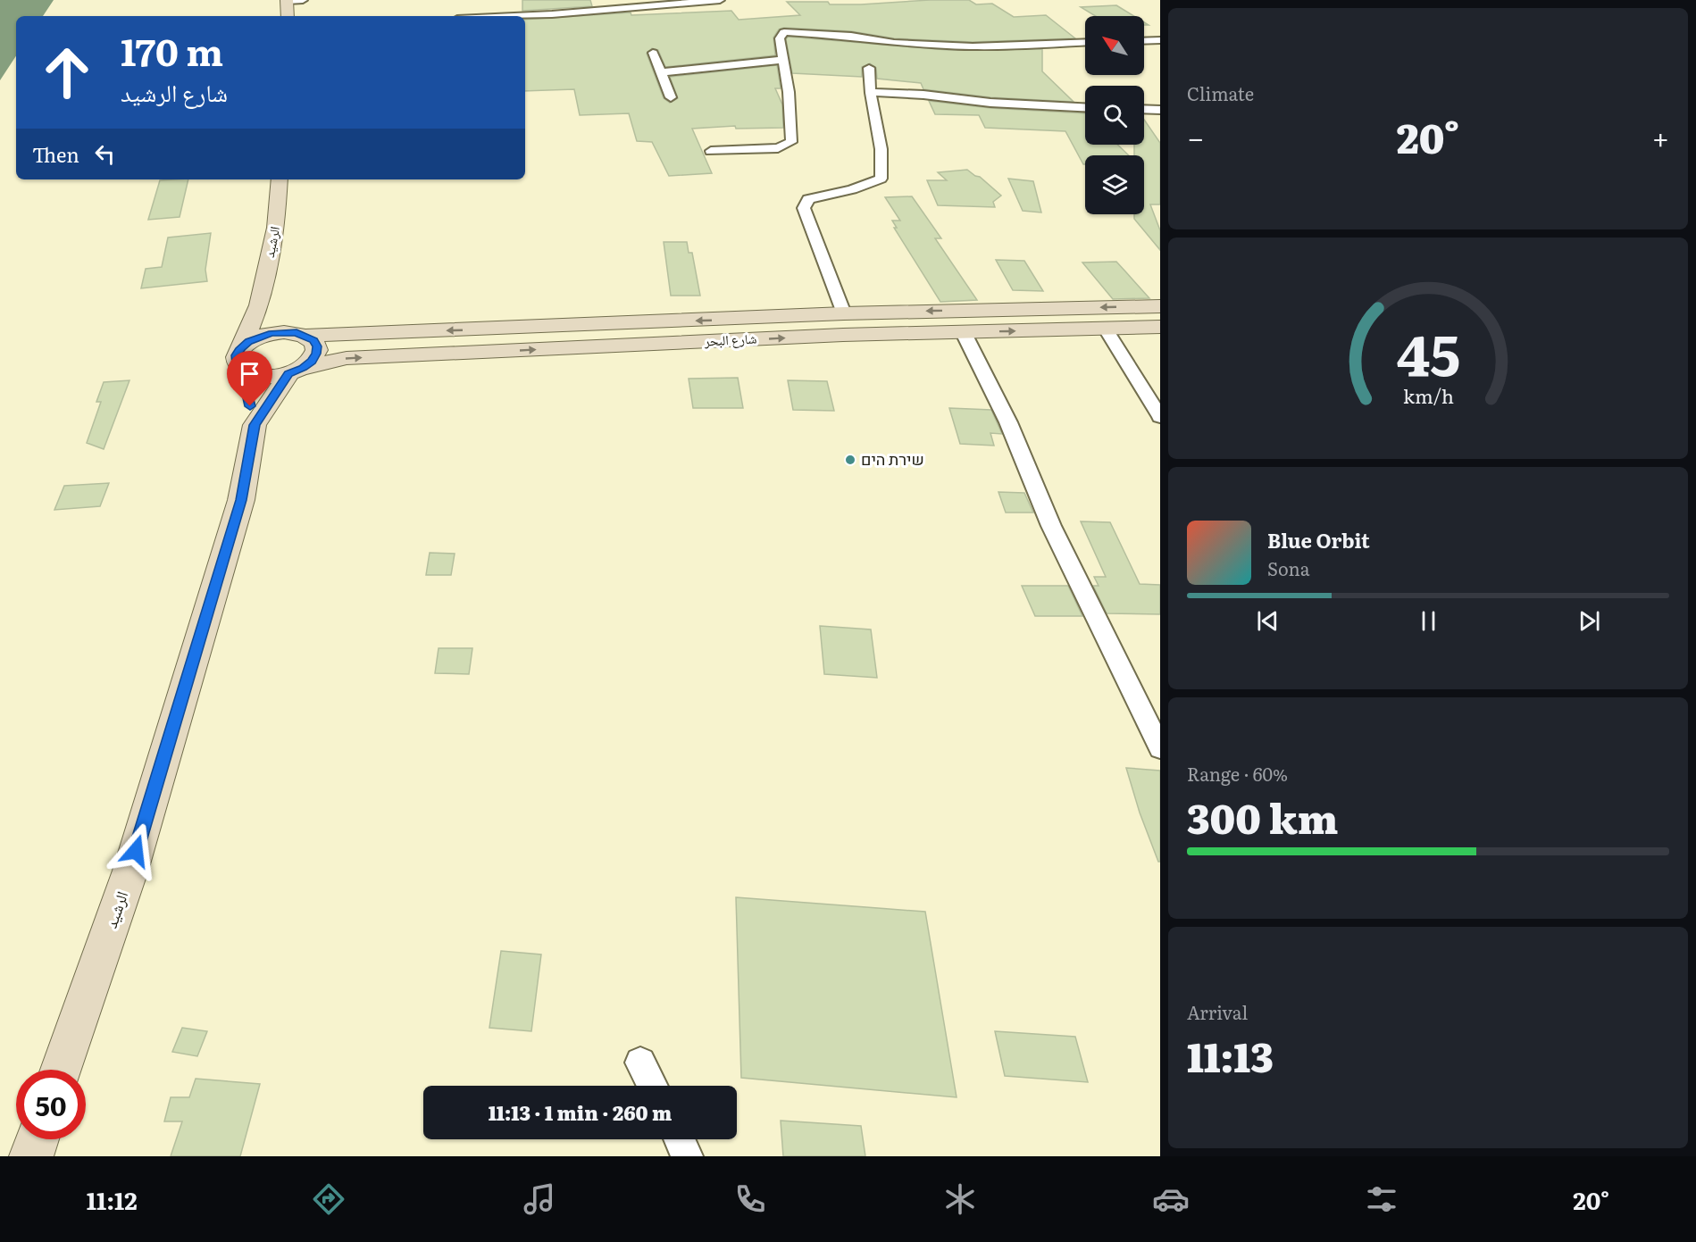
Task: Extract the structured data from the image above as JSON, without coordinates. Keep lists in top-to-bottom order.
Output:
{
  "streets": {
    "main road": ["الرشيد", "شارع البحر"]
  },
  "crossings": [
    ["الرشيد", "شارع البحر"]
  ],
  "places": ["שירת הים"],
  "north": "top left",
  "page": {
    "tile": [
      "Climate",
      ["Range · 60%", "300 km"],
      ["Arrival", "11:13"]
    ],
    "turn": ["170 m", "شارع الرشيد"],
    "heat": ["−", "20°", "+"],
    "then": "Then",
    "song": ["Blue Orbit", "Sona"],
    "limit": "50",
    "trip": "11:13 · 1 min · 260 m",
    "tabs": ["11:12", "20°"],
    "gauge": ["45", "km/h"]
  }
}
